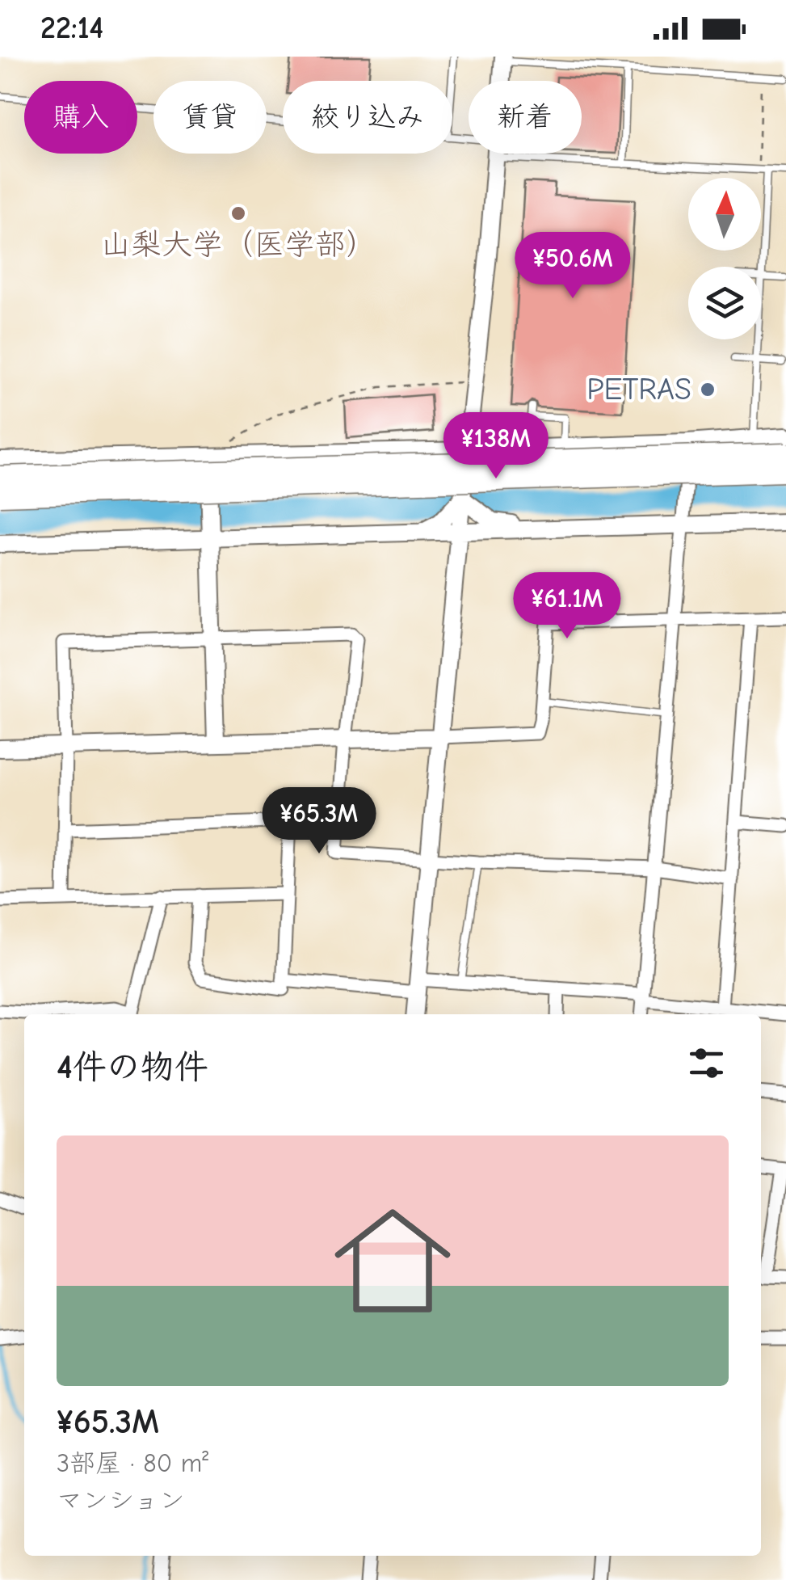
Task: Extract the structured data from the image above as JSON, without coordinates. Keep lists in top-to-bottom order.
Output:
{
  "places": ["山梨大学（医学部）", "PETRAS"],
  "north": "top",
  "page": {
    "status": "22:14",
    "chip": [
      "購入",
      "賃貸",
      "絞り込み",
      "新着"
    ],
    "price": [
      "¥50.6M",
      "¥138M",
      "¥61.1M",
      "¥65.3M"
    ],
    "heading": "4件の物件",
    "list": [
      {
        "name": "¥65.3M",
        "note": "3部屋 · 80 m² · マンション"
      }
    ]
  }
}
